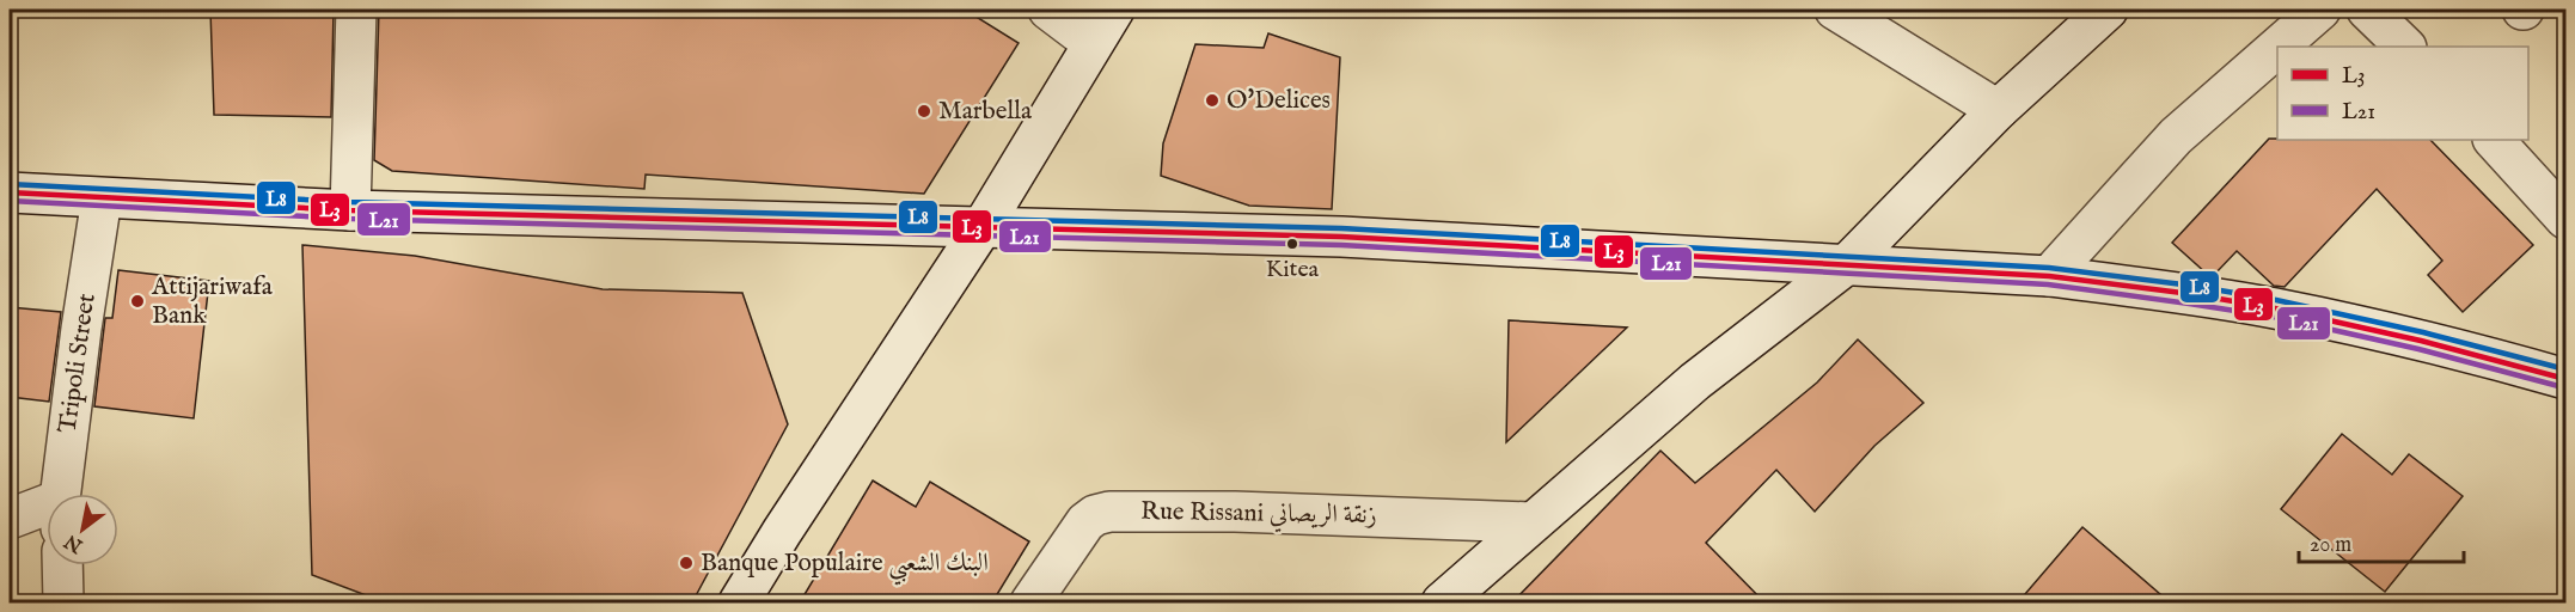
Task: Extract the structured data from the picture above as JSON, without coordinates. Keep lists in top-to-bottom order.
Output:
{
  "streets": {
    "main road": ["Tripoli Street", "Rue Rissani زنقة الريصاني"]
  },
  "places": [
    "O'Delices",
    "Marbella",
    "Kitea",
    "Attijariwafa Bank",
    "Banque Populaire البنك الشعبي"
  ],
  "lines": ["transit line L8", "transit line L3", "transit line L21"],
  "legend": ["L3", "L21"],
  "scale_bar": "20 m",
  "north": "bottom left"
}
